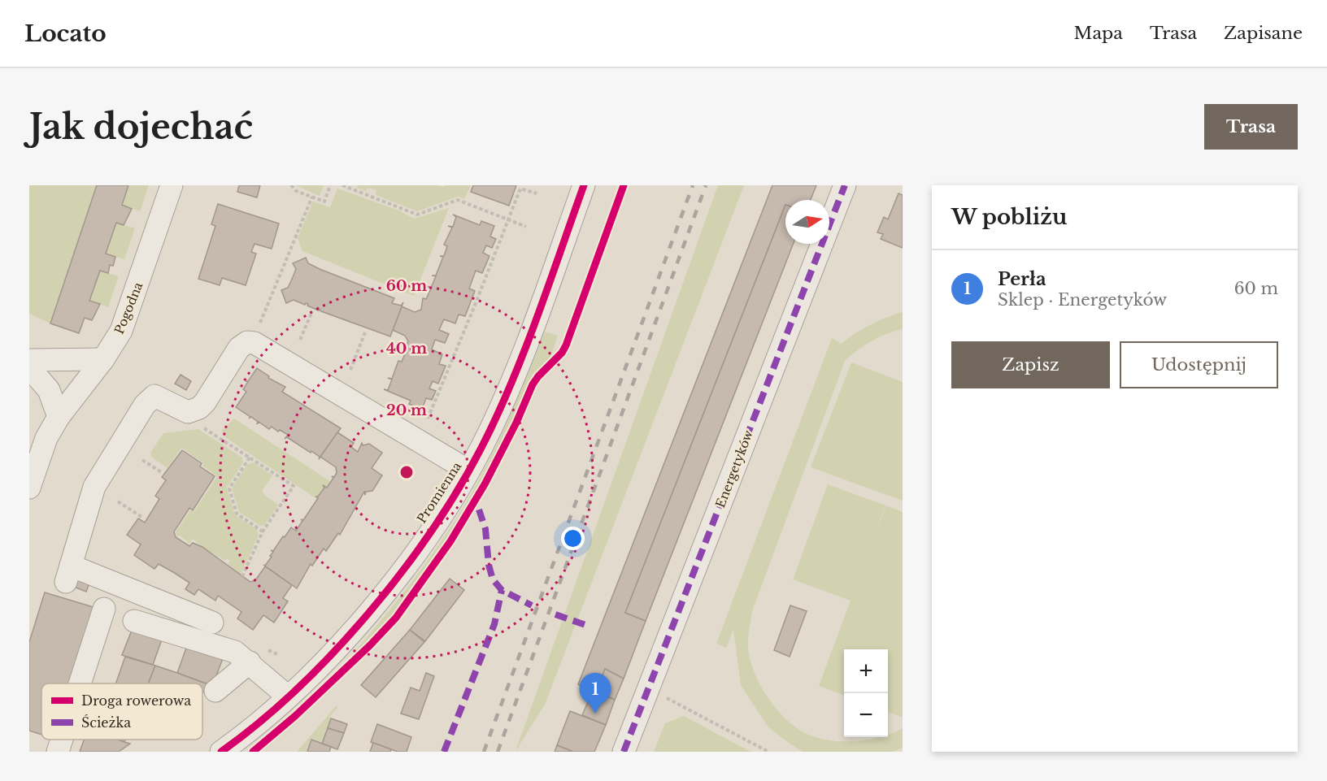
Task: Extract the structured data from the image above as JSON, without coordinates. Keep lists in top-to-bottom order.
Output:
{
  "streets": {
    "street": ["Pogodna", "Energetyków", "Promienna"]
  },
  "legend": ["Droga rowerowa", "Ścieżka"],
  "north": "right",
  "page": {
    "header": "Locato",
    "nav": ["Mapa", "Trasa", "Zapisane"],
    "buttons": [
      "Trasa",
      ["Zapisz", "Udostępnij"]
    ],
    "title": "Jak dojechać",
    "heading": "W pobliżu",
    "list": [
      {
        "mark": "1",
        "name": "Perła",
        "note": "Sklep · Energetyków",
        "value": "60 m"
      }
    ],
    "map_buttons": ["+", "−"],
    "pins": "1"
  },
  "rings": ["60 m", "40 m", "20 m"]
}
